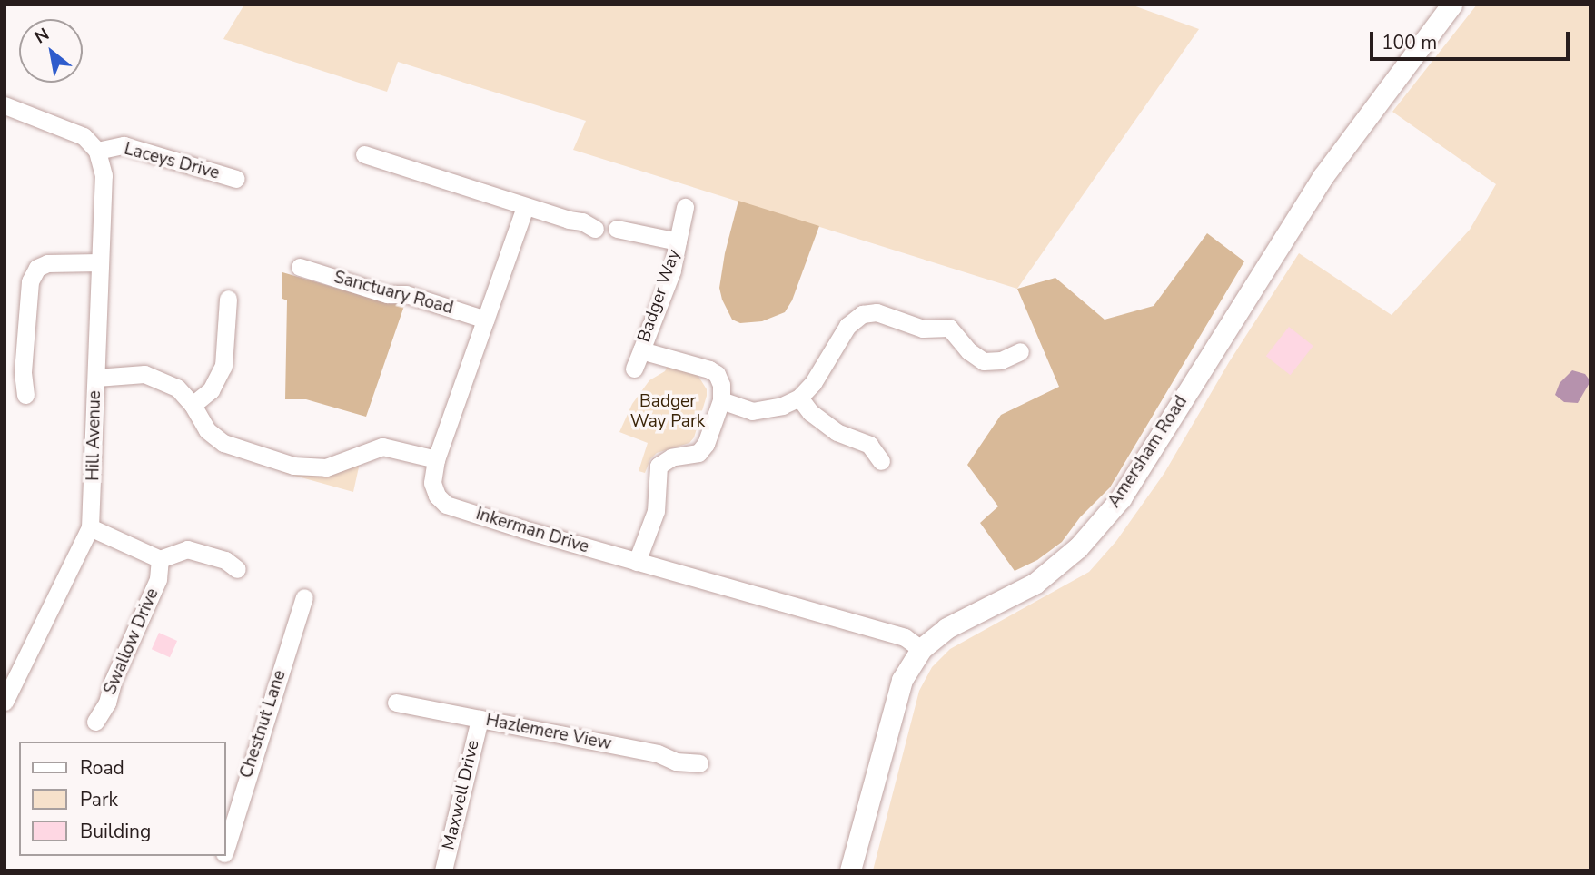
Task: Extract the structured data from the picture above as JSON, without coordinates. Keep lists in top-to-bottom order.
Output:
{
  "streets": {
    "main road": ["Amersham Road"],
    "street": [
      "Laceys Drive",
      "Sanctuary Road",
      "Badger Way",
      "Hill Avenue",
      "Inkerman Drive",
      "Swallow Drive",
      "Chestnut Lane",
      "Hazlemere View",
      "Maxwell Drive"
    ]
  },
  "crossings": [
    ["Laceys Drive", "Hill Avenue"],
    ["Sanctuary Road", "Inkerman Drive"],
    ["Amersham Road", "Inkerman Drive"],
    ["Hazlemere View", "Maxwell Drive"]
  ],
  "parks": ["Badger Way Park"],
  "legend": ["Road", "Park", "Building"],
  "scale_bar": "100 m",
  "north": "top left"
}
